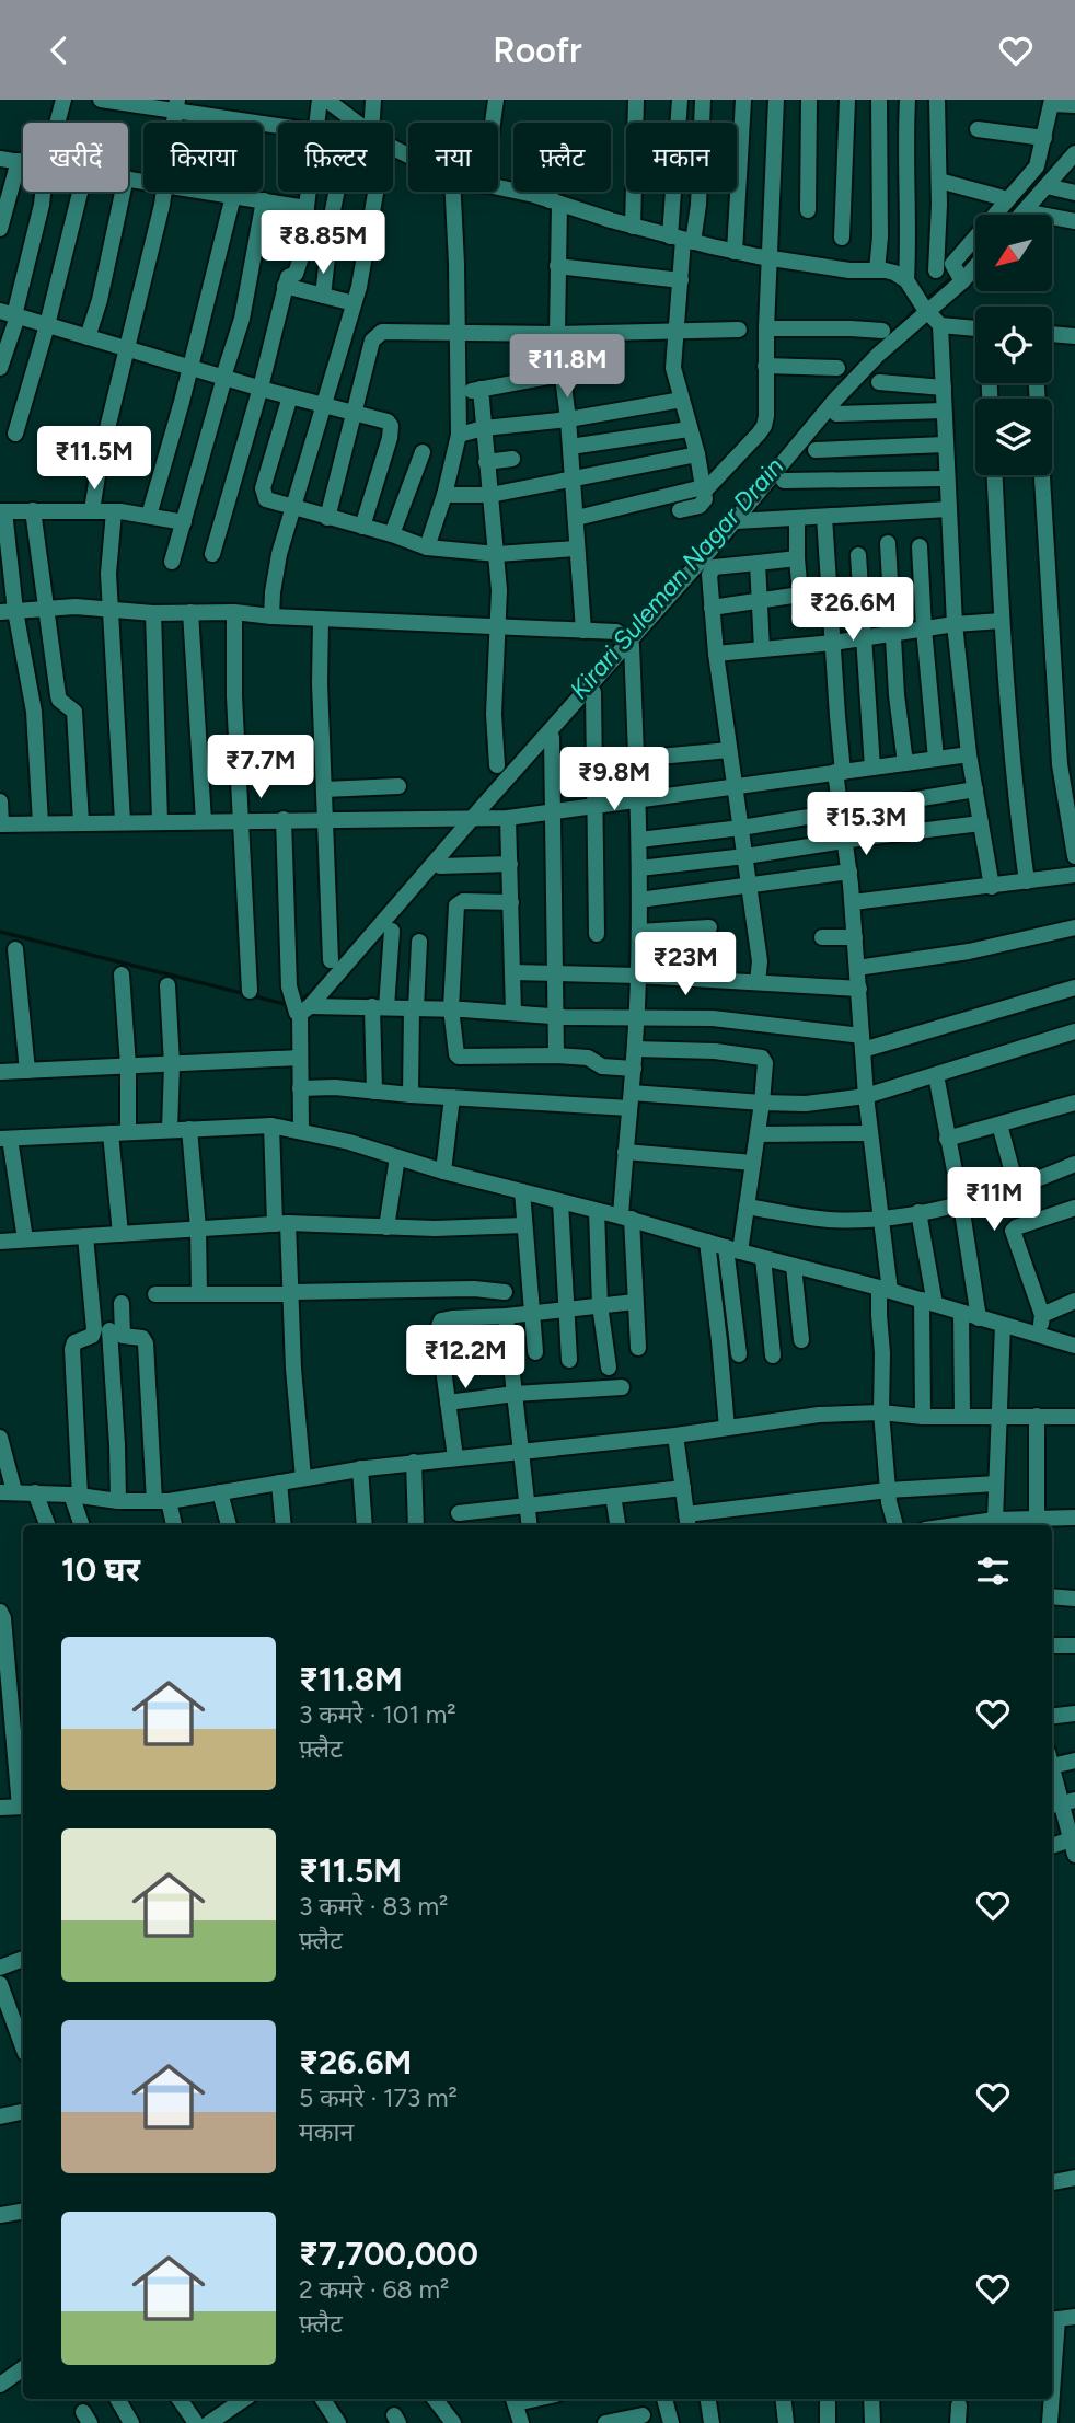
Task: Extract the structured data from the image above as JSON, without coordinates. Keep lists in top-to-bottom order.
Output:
{
  "water": ["Kirari Suleman Nagar Drain"],
  "north": "bottom left",
  "page": {
    "header": "Roofr",
    "chip": [
      "खरीदें",
      "किराया",
      "फ़िल्टर",
      "नया",
      "फ़्लैट",
      "मकान"
    ],
    "price": [
      "₹8.85M",
      "₹11.8M",
      "₹11.5M",
      "₹26.6M",
      "₹7.7M",
      "₹9.8M",
      "₹15.3M",
      "₹23M",
      "₹11M",
      "₹12.2M"
    ],
    "heading": "10 घर",
    "list": [
      {
        "name": "₹11.8M",
        "note": "3 कमरे · 101 m² · फ़्लैट"
      },
      {
        "name": "₹11.5M",
        "note": "3 कमरे · 83 m² · फ़्लैट"
      },
      {
        "name": "₹26.6M",
        "note": "5 कमरे · 173 m² · मकान"
      },
      {
        "name": "₹7,700,000",
        "note": "2 कमरे · 68 m² · फ़्लैट"
      }
    ]
  }
}
